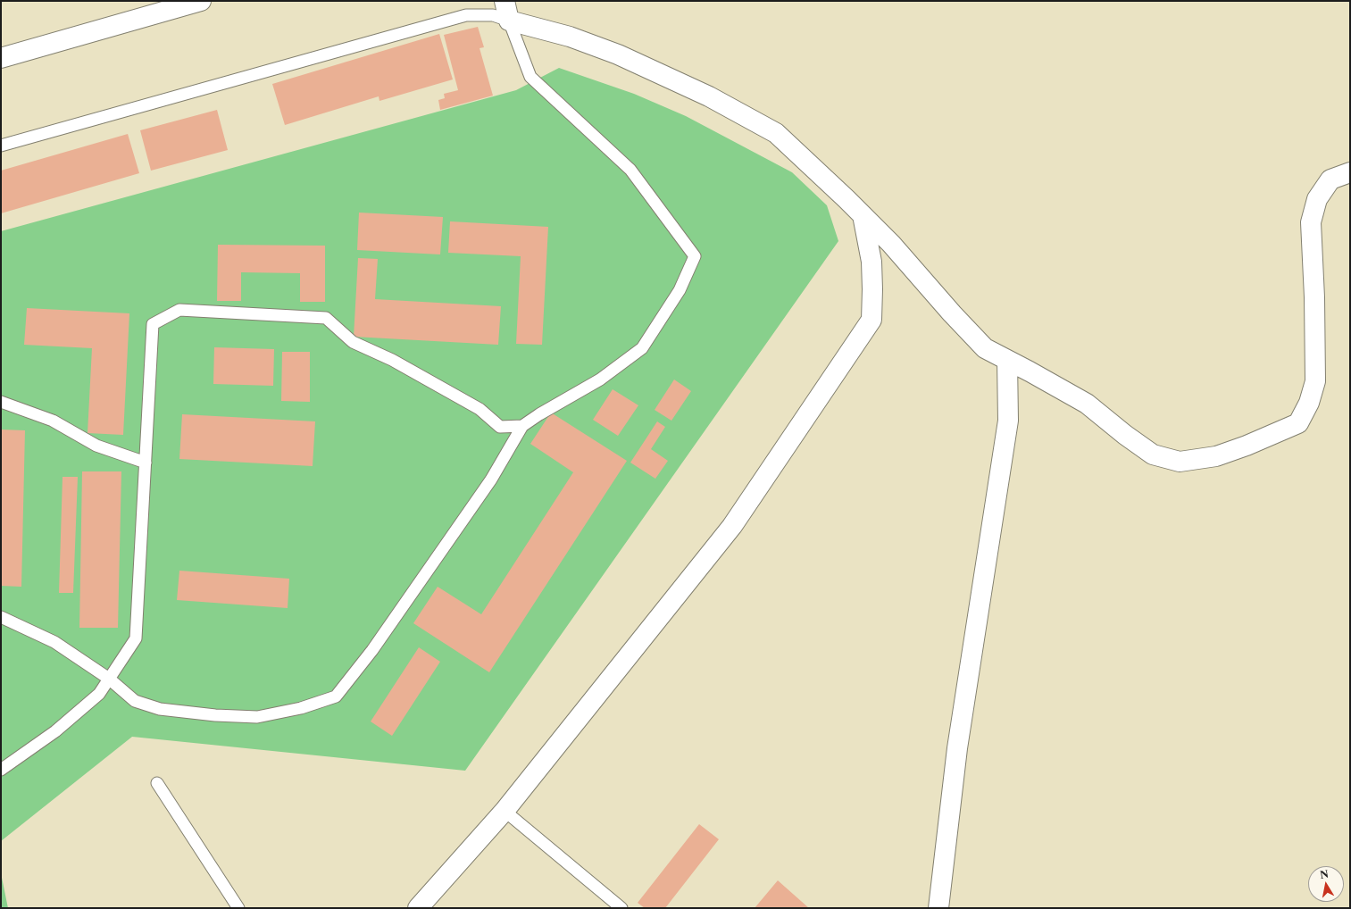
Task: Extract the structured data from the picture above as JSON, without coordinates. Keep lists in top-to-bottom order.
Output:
{
  "north": "top"
}
